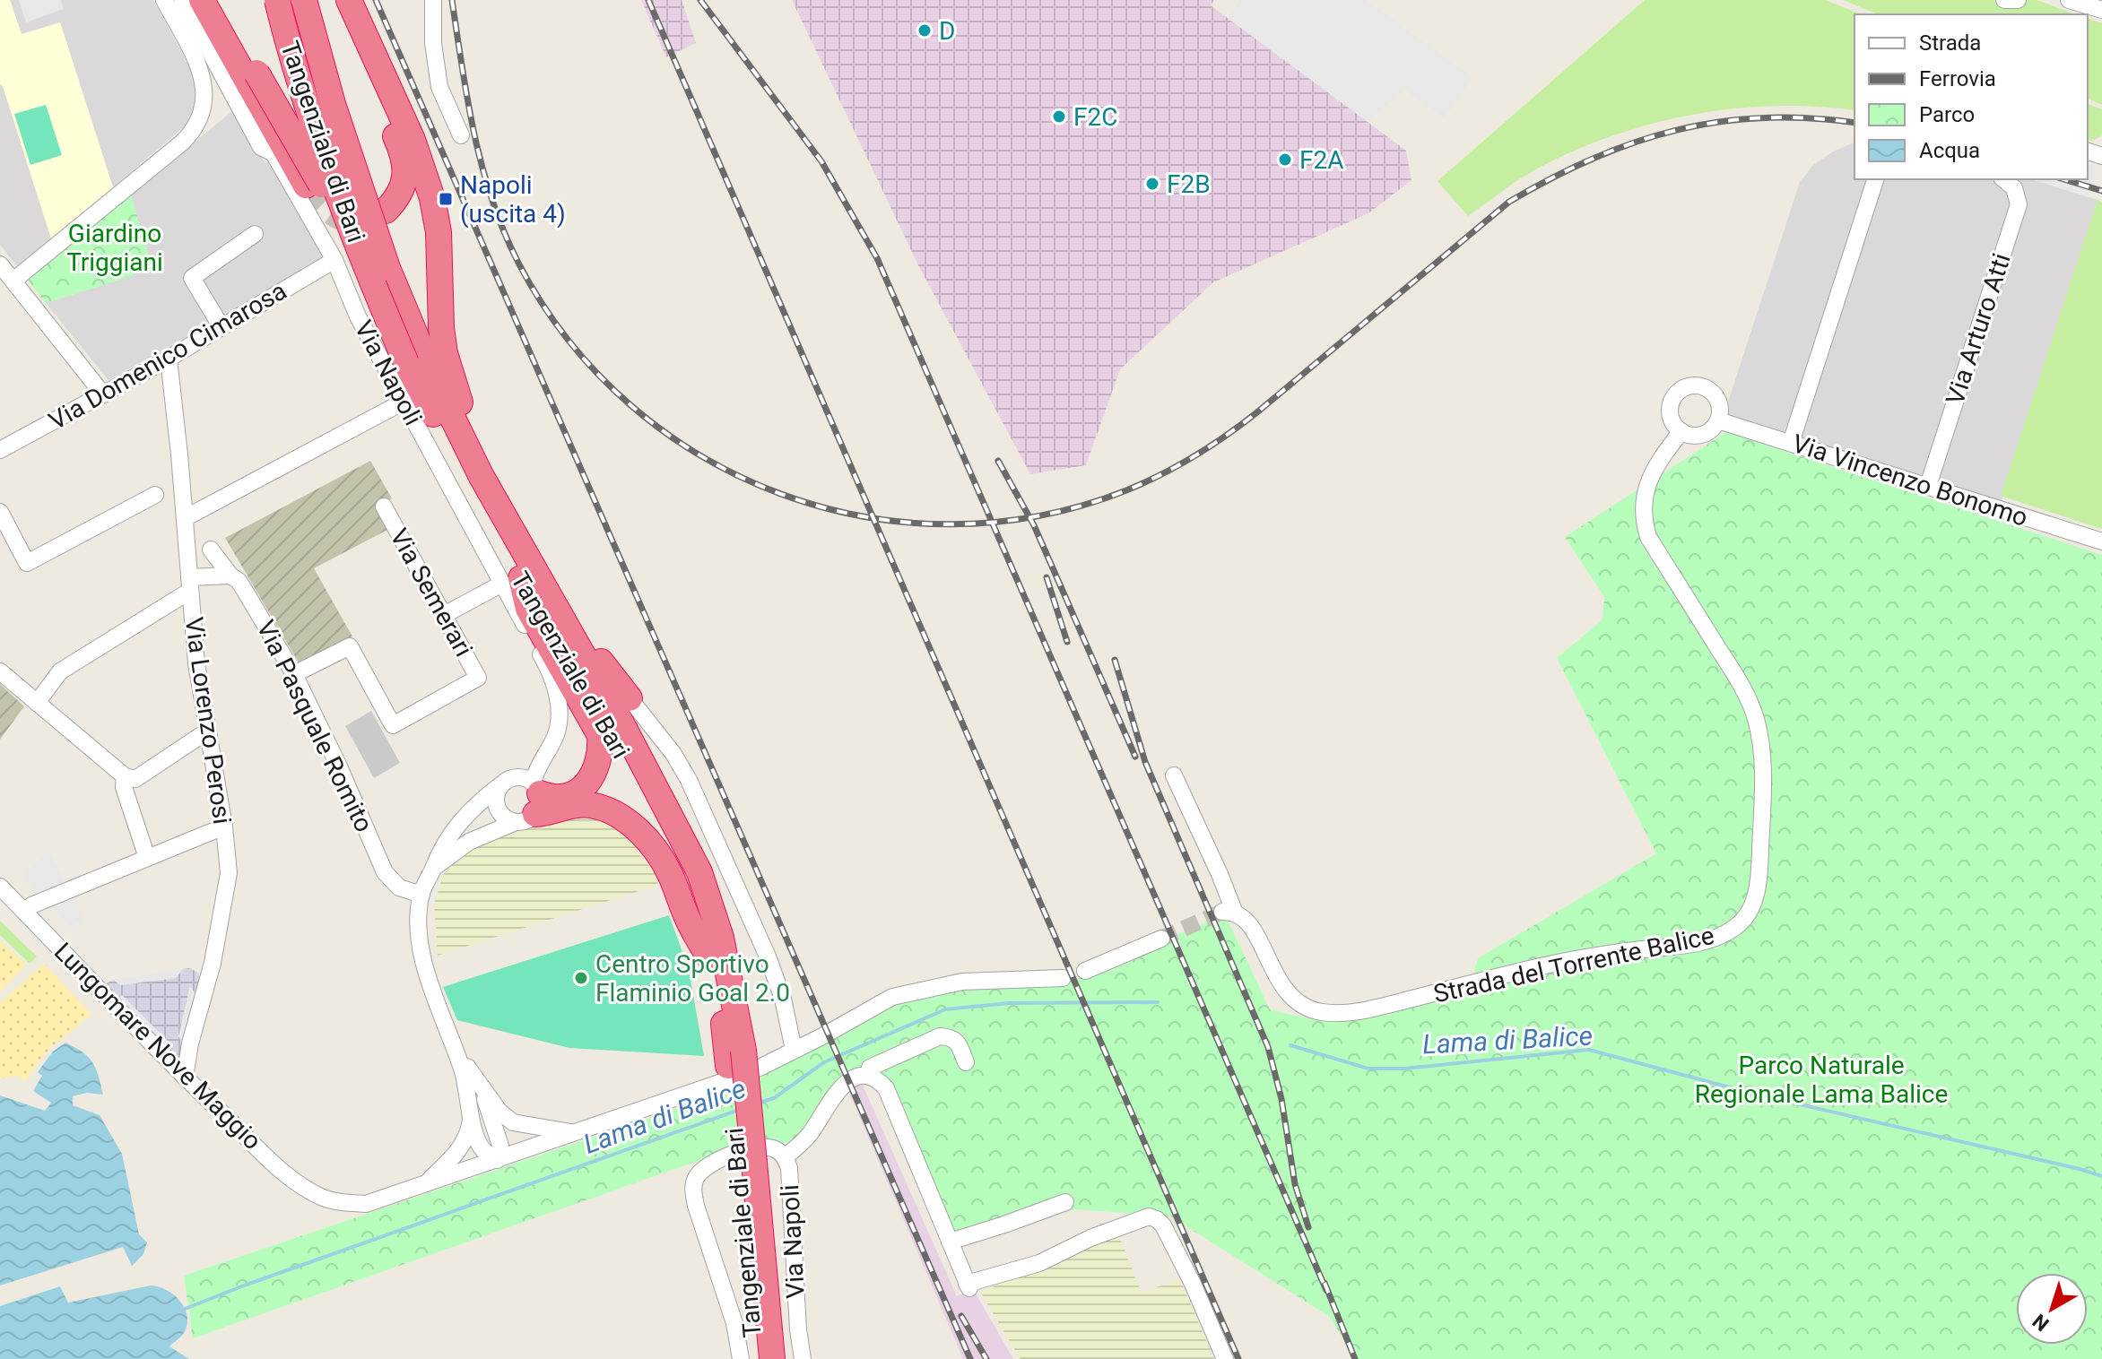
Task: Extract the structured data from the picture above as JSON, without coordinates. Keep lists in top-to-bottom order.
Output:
{
  "streets": {
    "highway": ["Tangenziale di Bari"],
    "street": [
      "Via Arturo Atti",
      "Via Domenico Cimarosa",
      "Via Napoli",
      "Via Vincenzo Bonomo",
      "Via Semerari",
      "Via Lorenzo Perosi",
      "Via Pasquale Romito",
      "Strada del Torrente Balice",
      "Lungomare Nove Maggio"
    ]
  },
  "crossings": [
    ["Tangenziale di Bari", "Via Napoli"],
    ["Via Arturo Atti", "Via Vincenzo Bonomo"],
    ["Via Domenico Cimarosa", "Via Napoli"],
    ["Via Domenico Cimarosa", "Via Lorenzo Perosi"],
    ["Via Vincenzo Bonomo", "Strada del Torrente Balice"],
    ["Via Lorenzo Perosi", "Lungomare Nove Maggio"]
  ],
  "water": ["Lama di Balice"],
  "parks": ["Giardino Triggiani", "Parco Naturale Regionale Lama Balice"],
  "places": {
    "other": [
      "D",
      "F2C",
      "F2A",
      "F2B",
      "Centro Sportivo Flaminio Goal 2.0"
    ],
    "transit": ["Napoli (uscita 4)"]
  },
  "legend": [
    "Strada",
    "Ferrovia",
    "Parco",
    "Acqua"
  ],
  "north": "bottom left"
}
